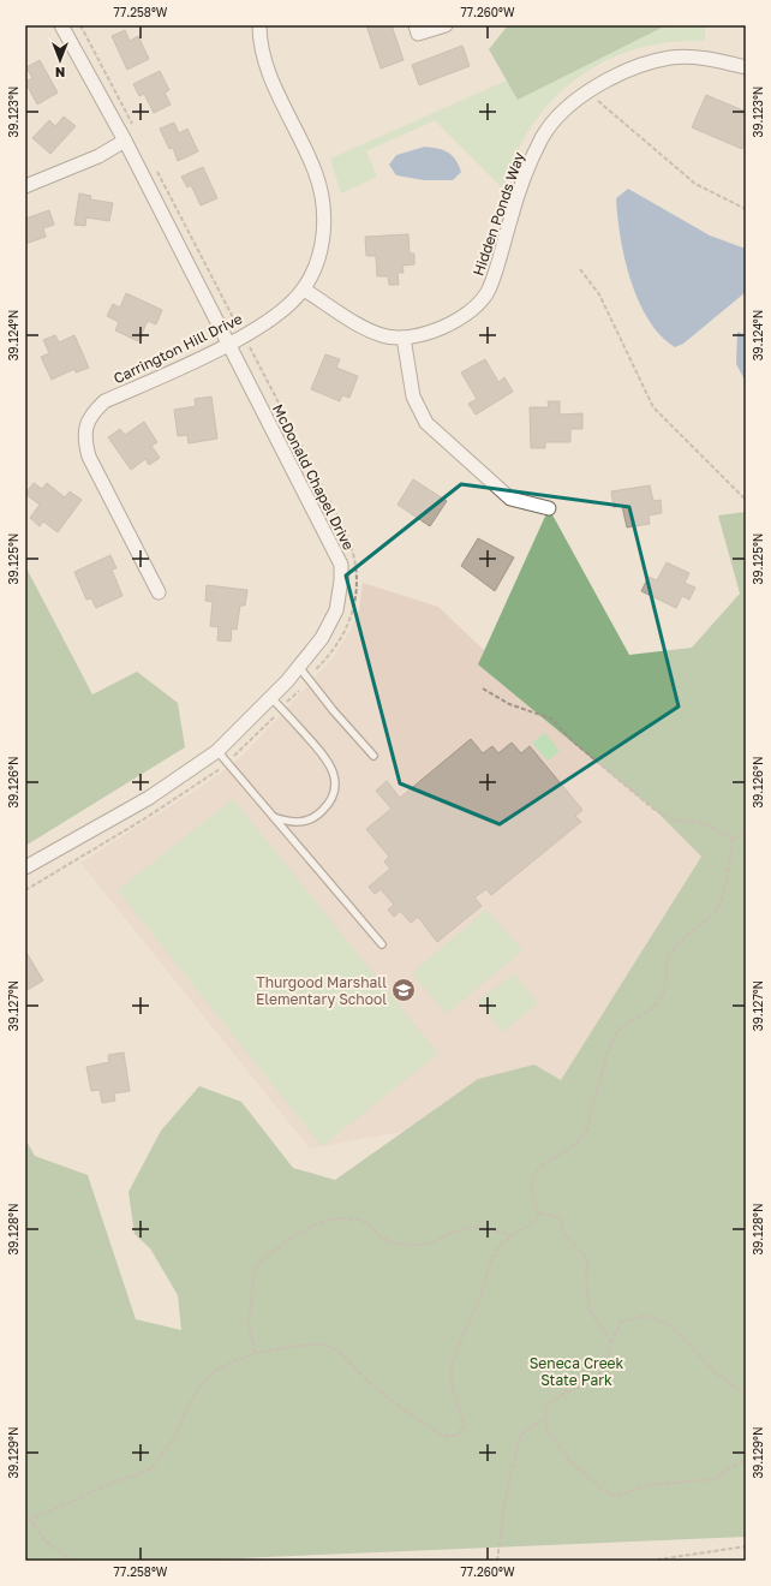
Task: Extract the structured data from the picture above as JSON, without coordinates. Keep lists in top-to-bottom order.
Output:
{
  "streets": {
    "street": ["Hidden Ponds Way", "Carrington Hill Drive", "McDonald Chapel Drive"]
  },
  "crossings": [
    ["Hidden Ponds Way", "Carrington Hill Drive"],
    ["Carrington Hill Drive", "McDonald Chapel Drive"]
  ],
  "parks": ["Seneca Creek State Park"],
  "places": {
    "school or university": ["Thurgood Marshall Elementary School"]
  },
  "north": "bottom",
  "coordinates": [
    "77.258°W",
    "77.260°W",
    "39.123°N",
    "39.124°N",
    "39.125°N",
    "39.126°N",
    "39.127°N",
    "39.128°N",
    "39.129°N"
  ]
}
